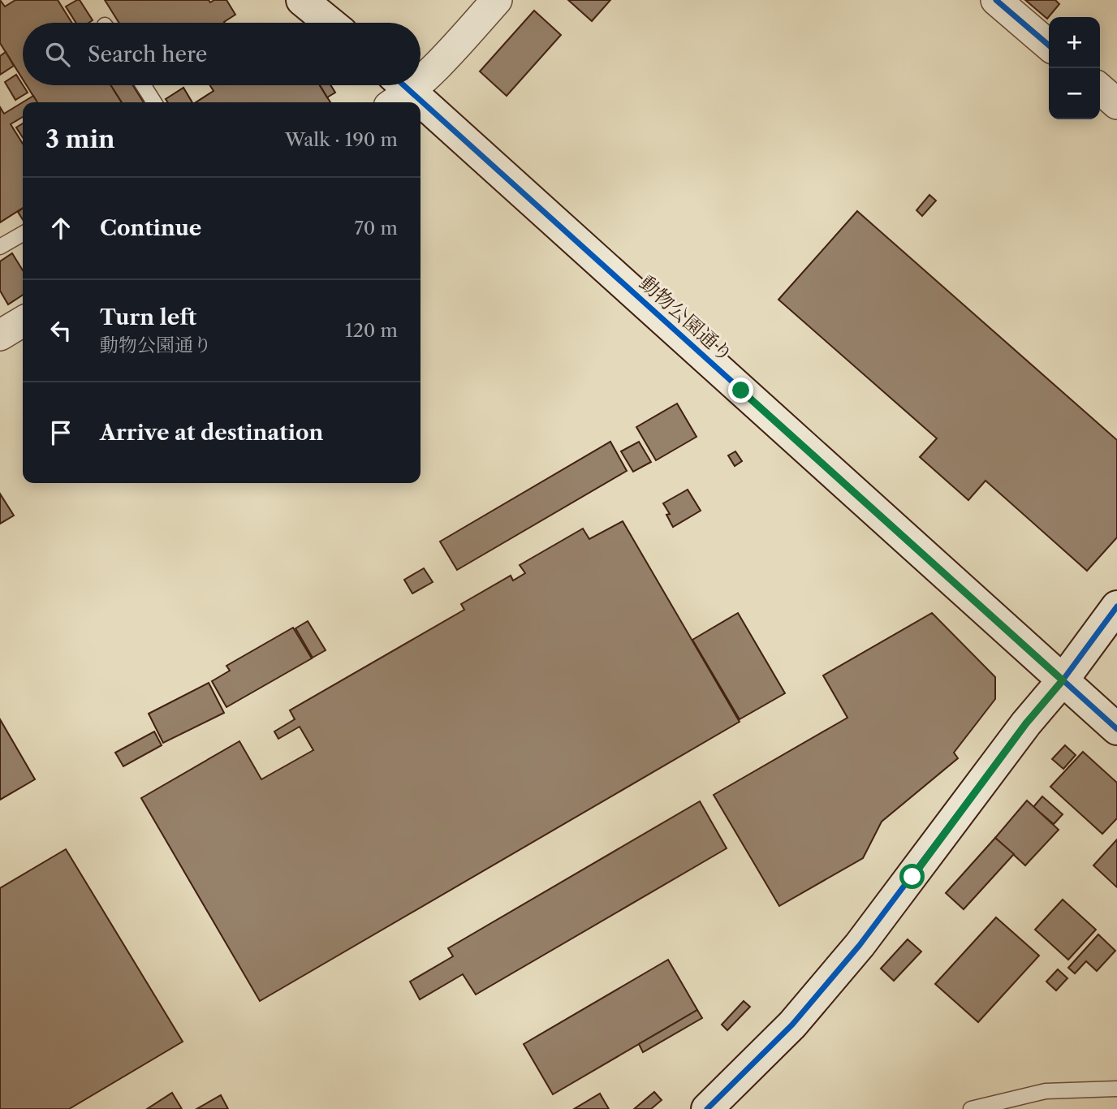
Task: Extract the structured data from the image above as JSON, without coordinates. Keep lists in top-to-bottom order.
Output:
{
  "streets": {
    "street": ["動物公園通り"]
  },
  "page": {
    "map_buttons": ["+", "−"],
    "search": "Search here",
    "heading": ["3 min", "Walk · 190 m"],
    "list": [
      ["Continue", "70 m"],
      ["Turn left", "動物公園通り", "120 m"],
      "Arrive at destination"
    ]
  }
}
